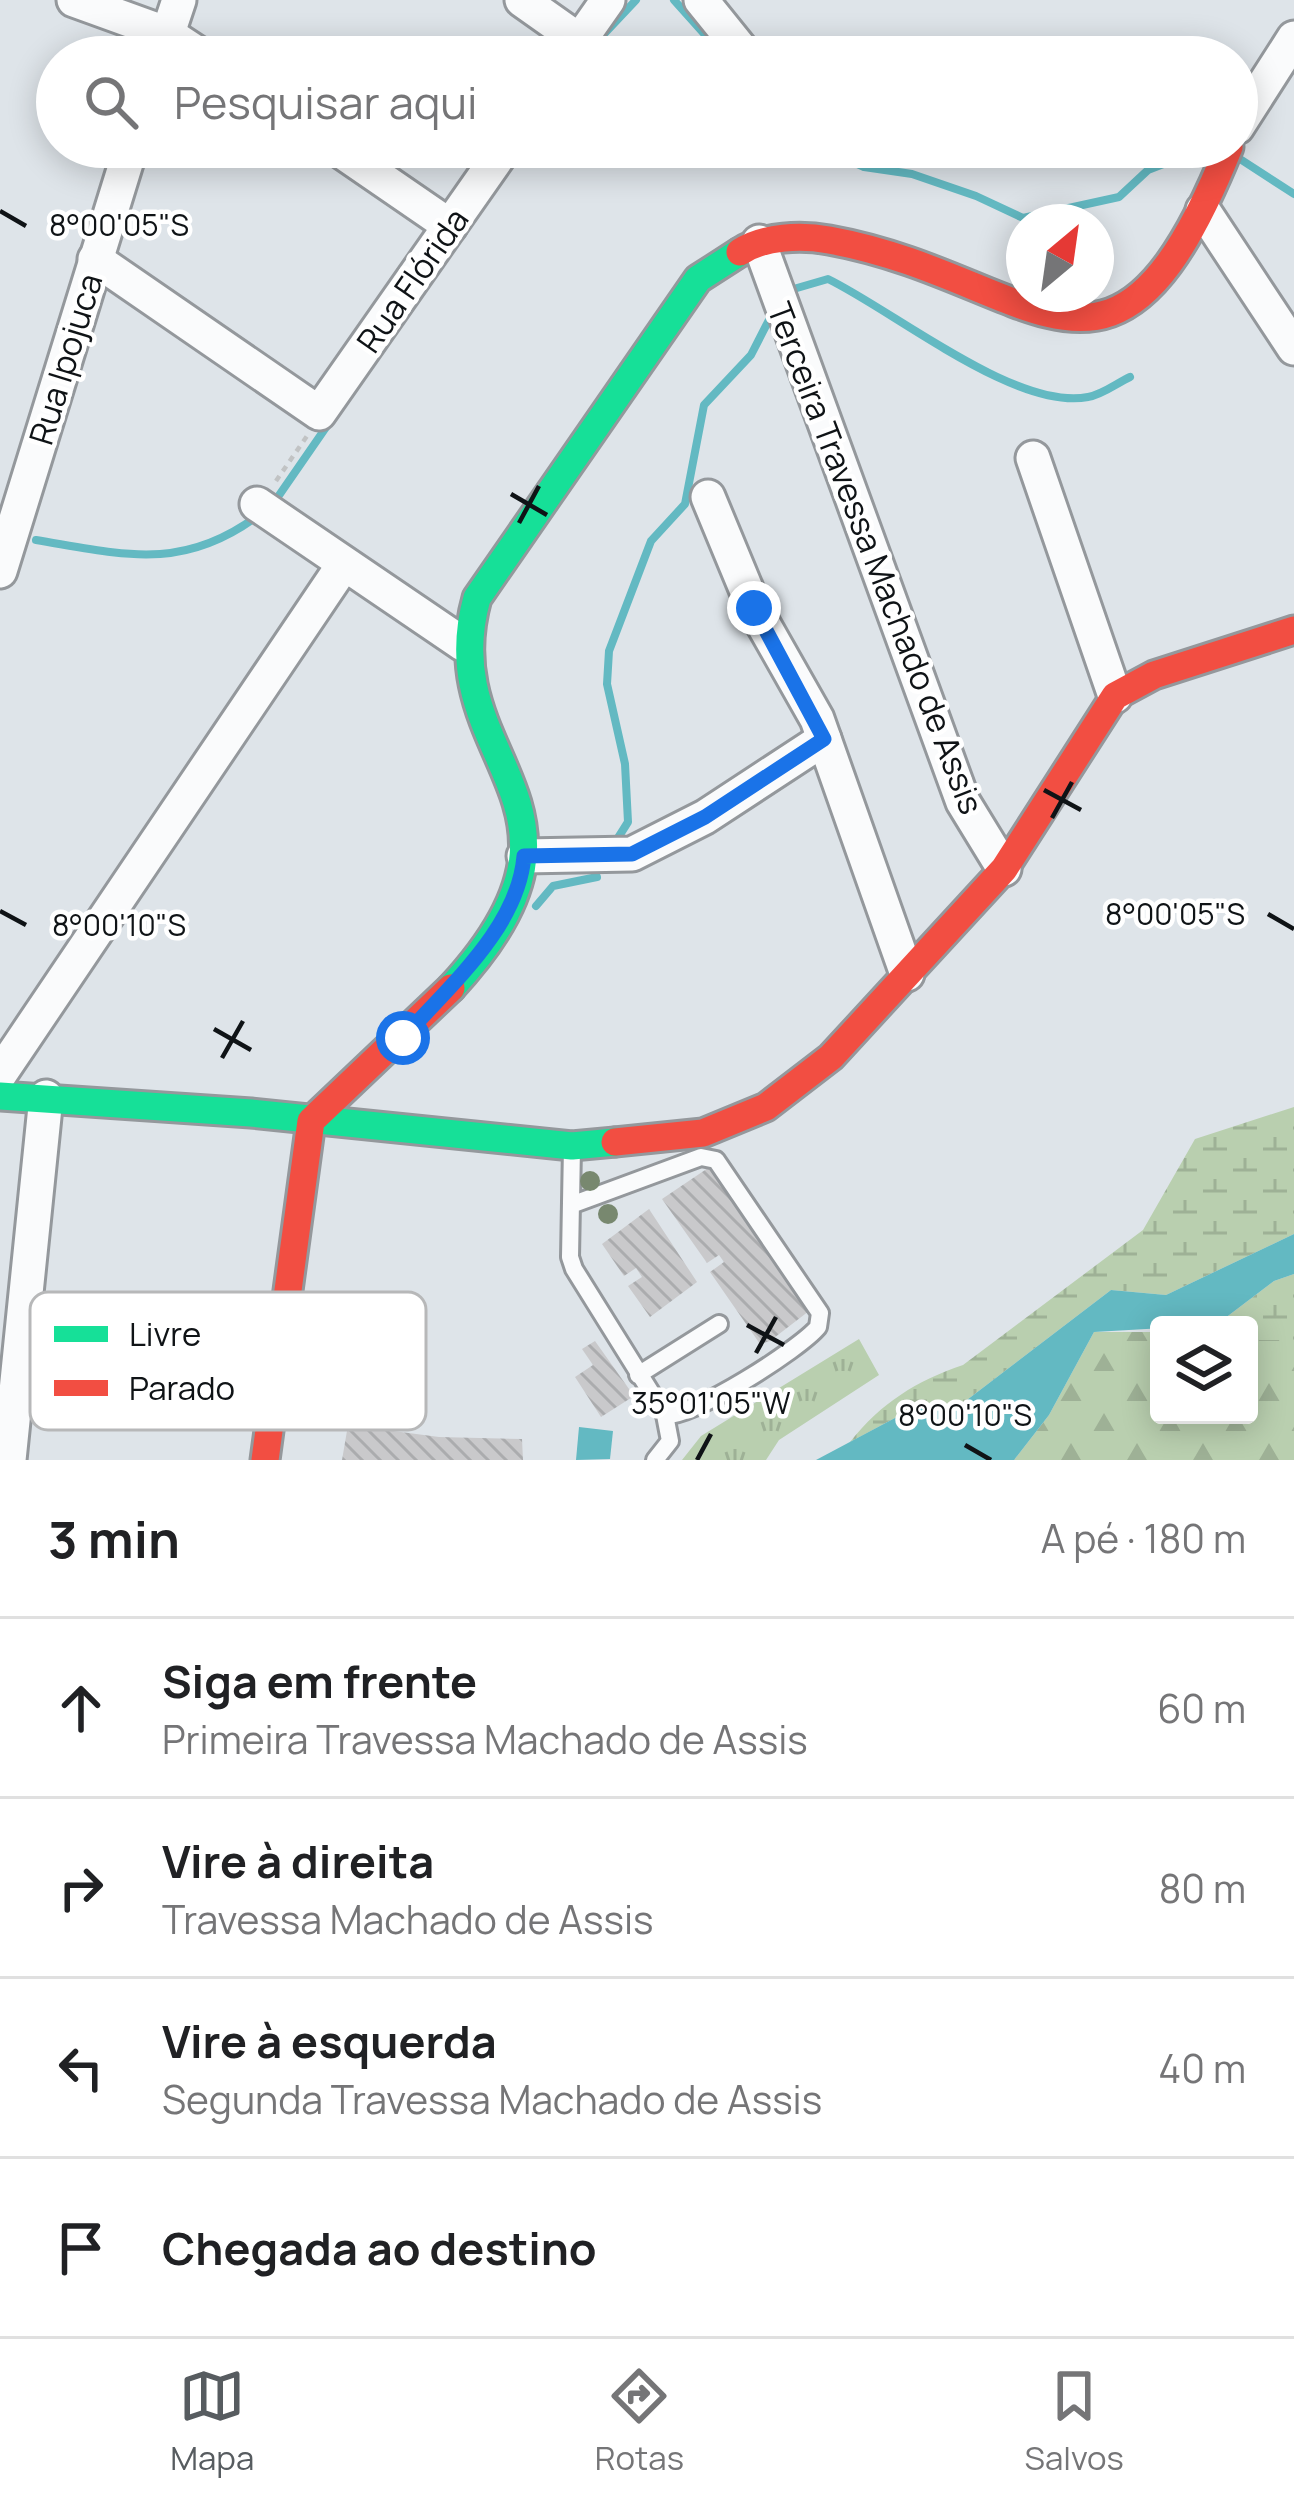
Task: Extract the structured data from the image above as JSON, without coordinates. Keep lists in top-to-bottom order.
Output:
{
  "streets": {
    "street": ["Rua Flórida", "Rua Ipojuca", "Terceira Travessa Machado de Assis"]
  },
  "legend": ["Livre", "Parado"],
  "north": "top right",
  "page": {
    "search": "Pesquisar aqui",
    "heading": ["3 min", "A pé · 180 m"],
    "list": [
      ["Siga em frente", "Primeira Travessa Machado de Assis", "60 m"],
      ["Vire à direita", "Travessa Machado de Assis", "80 m"],
      ["Vire à esquerda", "Segunda Travessa Machado de Assis", "40 m"],
      "Chegada ao destino"
    ],
    "nav": ["Mapa", "Rotas", "Salvos"]
  },
  "coordinates": ["8°00'05\"S", "8°00'10\"S", "35°01'05\"W"]
}
